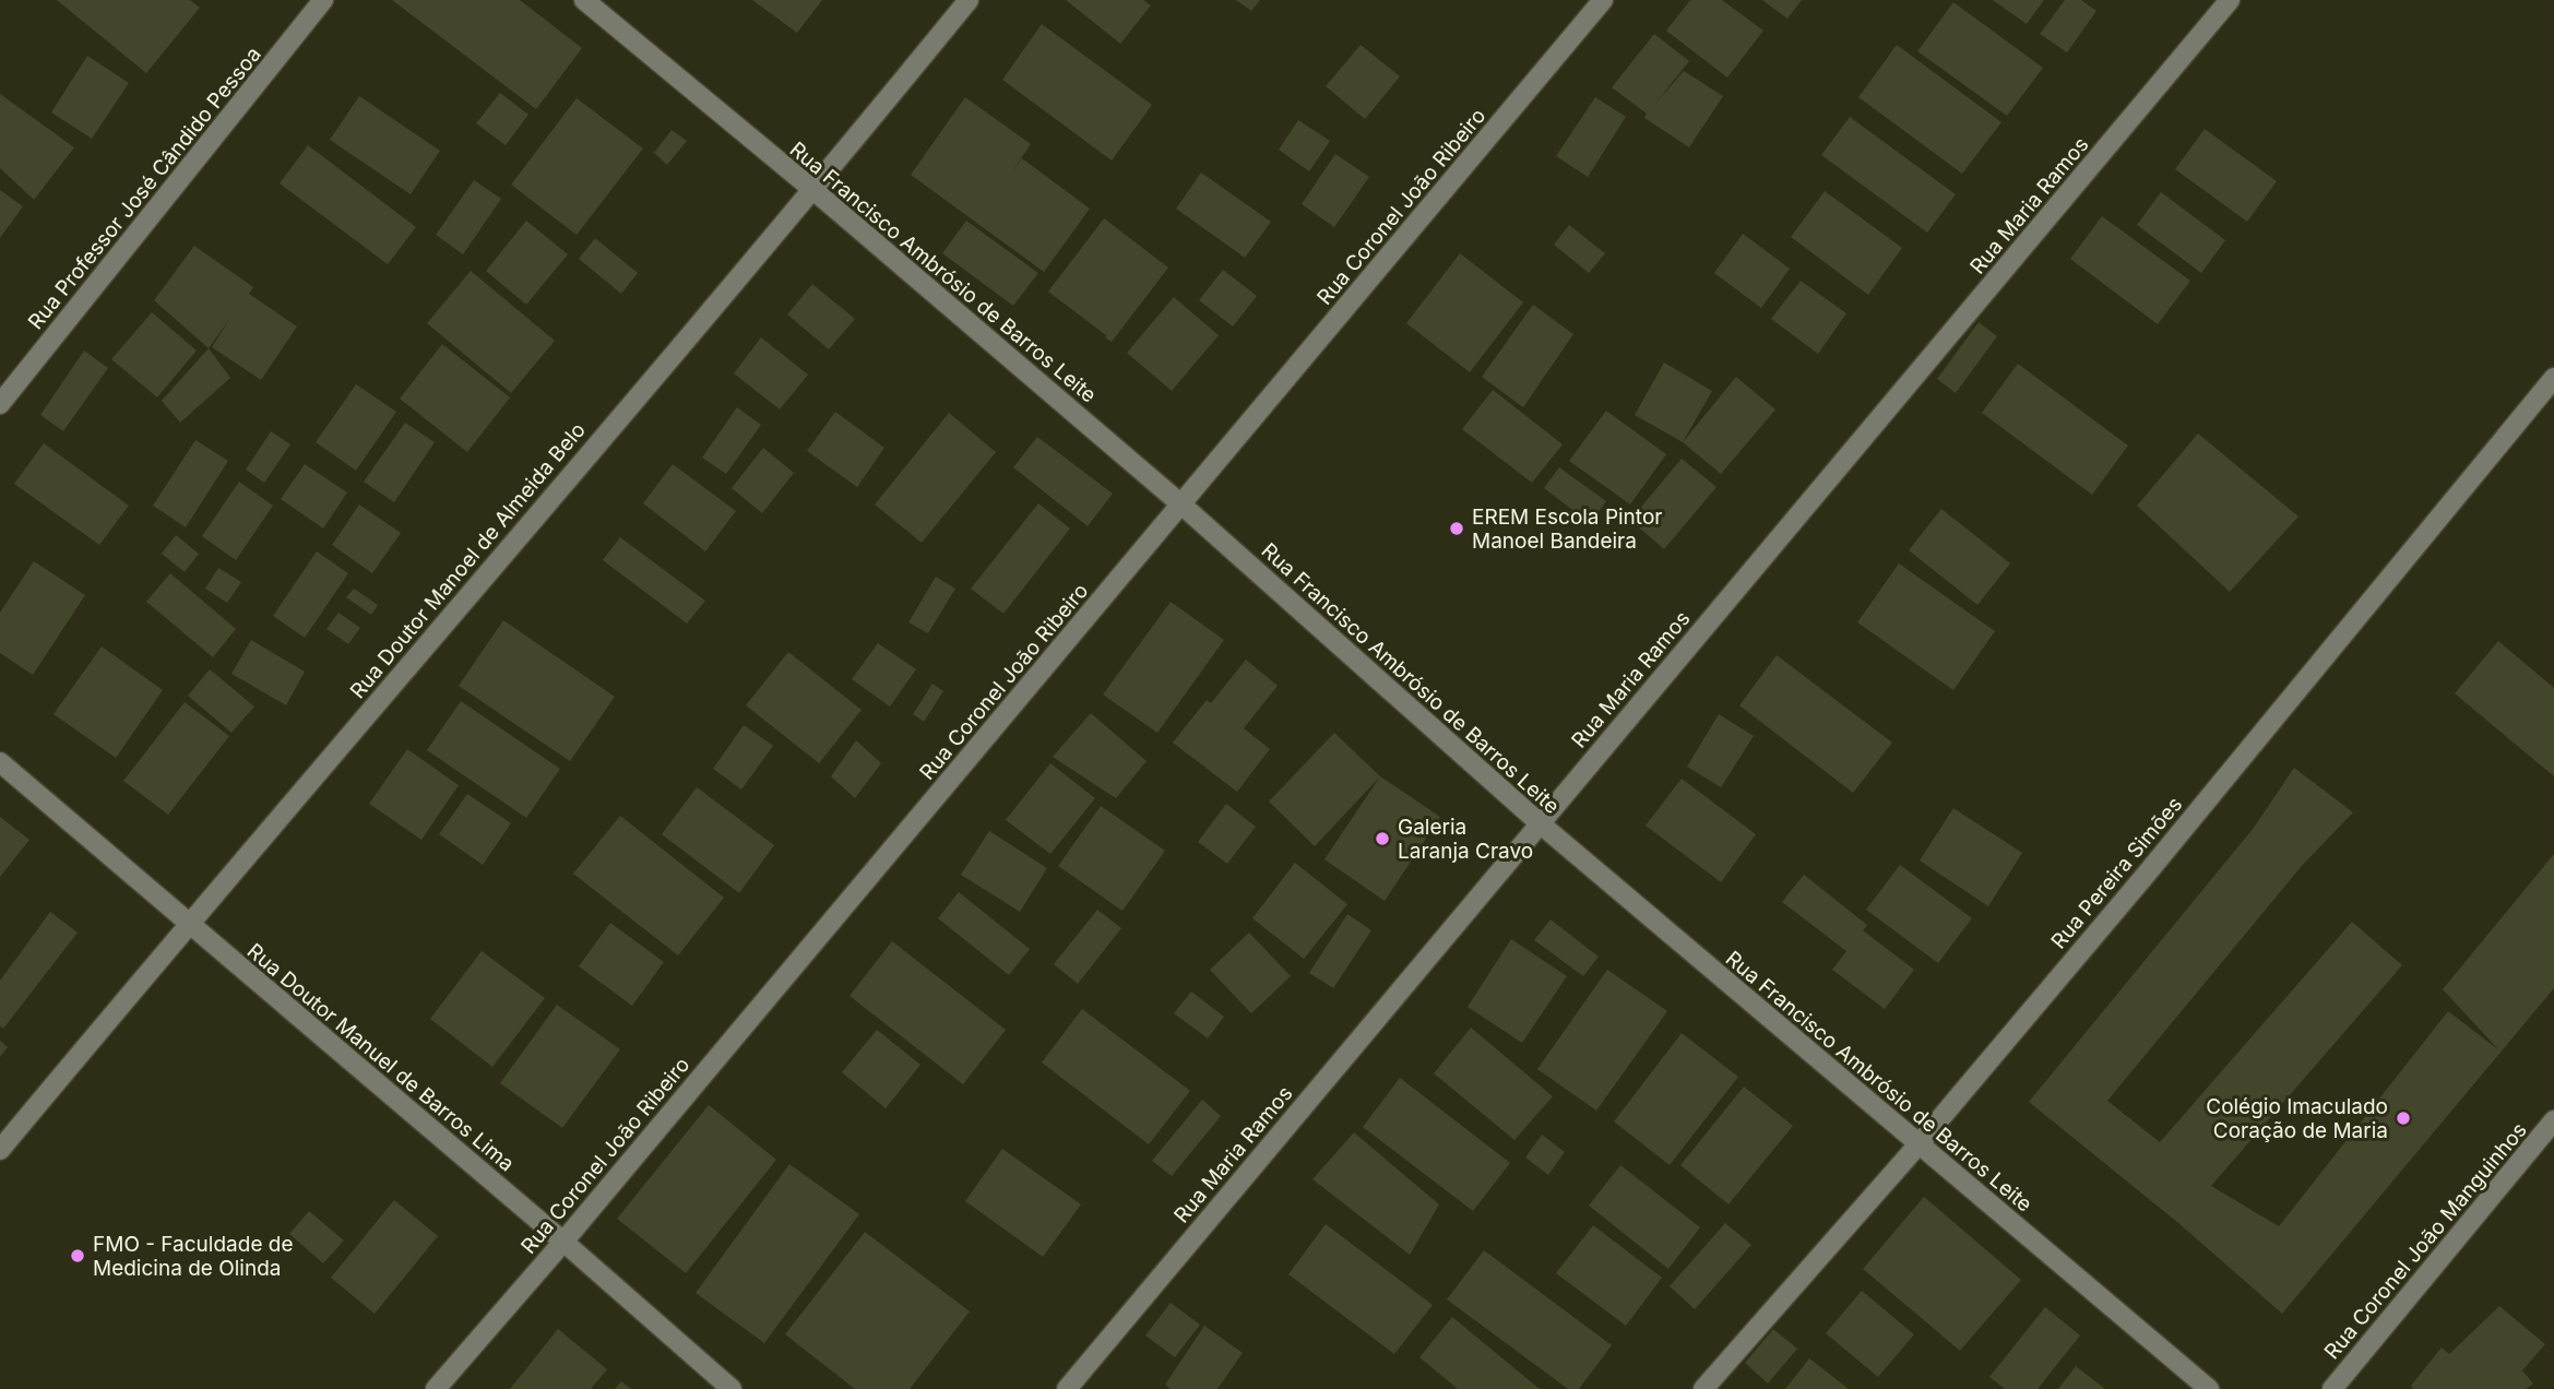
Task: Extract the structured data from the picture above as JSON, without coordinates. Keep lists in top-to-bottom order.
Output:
{
  "streets": {
    "street": [
      "Rua Professor José Cândido Pessoa",
      "Rua Maria Ramos",
      "Rua Coronel João Ribeiro",
      "Rua Francisco Ambrósio de Barros Leite",
      "Rua Doutor Manoel de Almeida Belo",
      "Rua Pereira Simões",
      "Rua Doutor Manuel de Barros Lima",
      "Rua Coronel João Manguinhos"
    ]
  },
  "crossings": [
    ["Rua Maria Ramos", "Rua Francisco Ambrósio de Barros Leite"],
    ["Rua Coronel João Ribeiro", "Rua Francisco Ambrósio de Barros Leite"],
    ["Rua Coronel João Ribeiro", "Rua Doutor Manuel de Barros Lima"],
    ["Rua Francisco Ambrósio de Barros Leite", "Rua Doutor Manoel de Almeida Belo"],
    ["Rua Francisco Ambrósio de Barros Leite", "Rua Pereira Simões"],
    ["Rua Doutor Manoel de Almeida Belo", "Rua Doutor Manuel de Barros Lima"]
  ],
  "places": [
    "EREM Escola Pintor Manoel Bandeira",
    "Galeria Laranja Cravo",
    "Colégio Imaculado Coração de Maria",
    "FMO - Faculdade de Medicina de Olinda"
  ]
}
